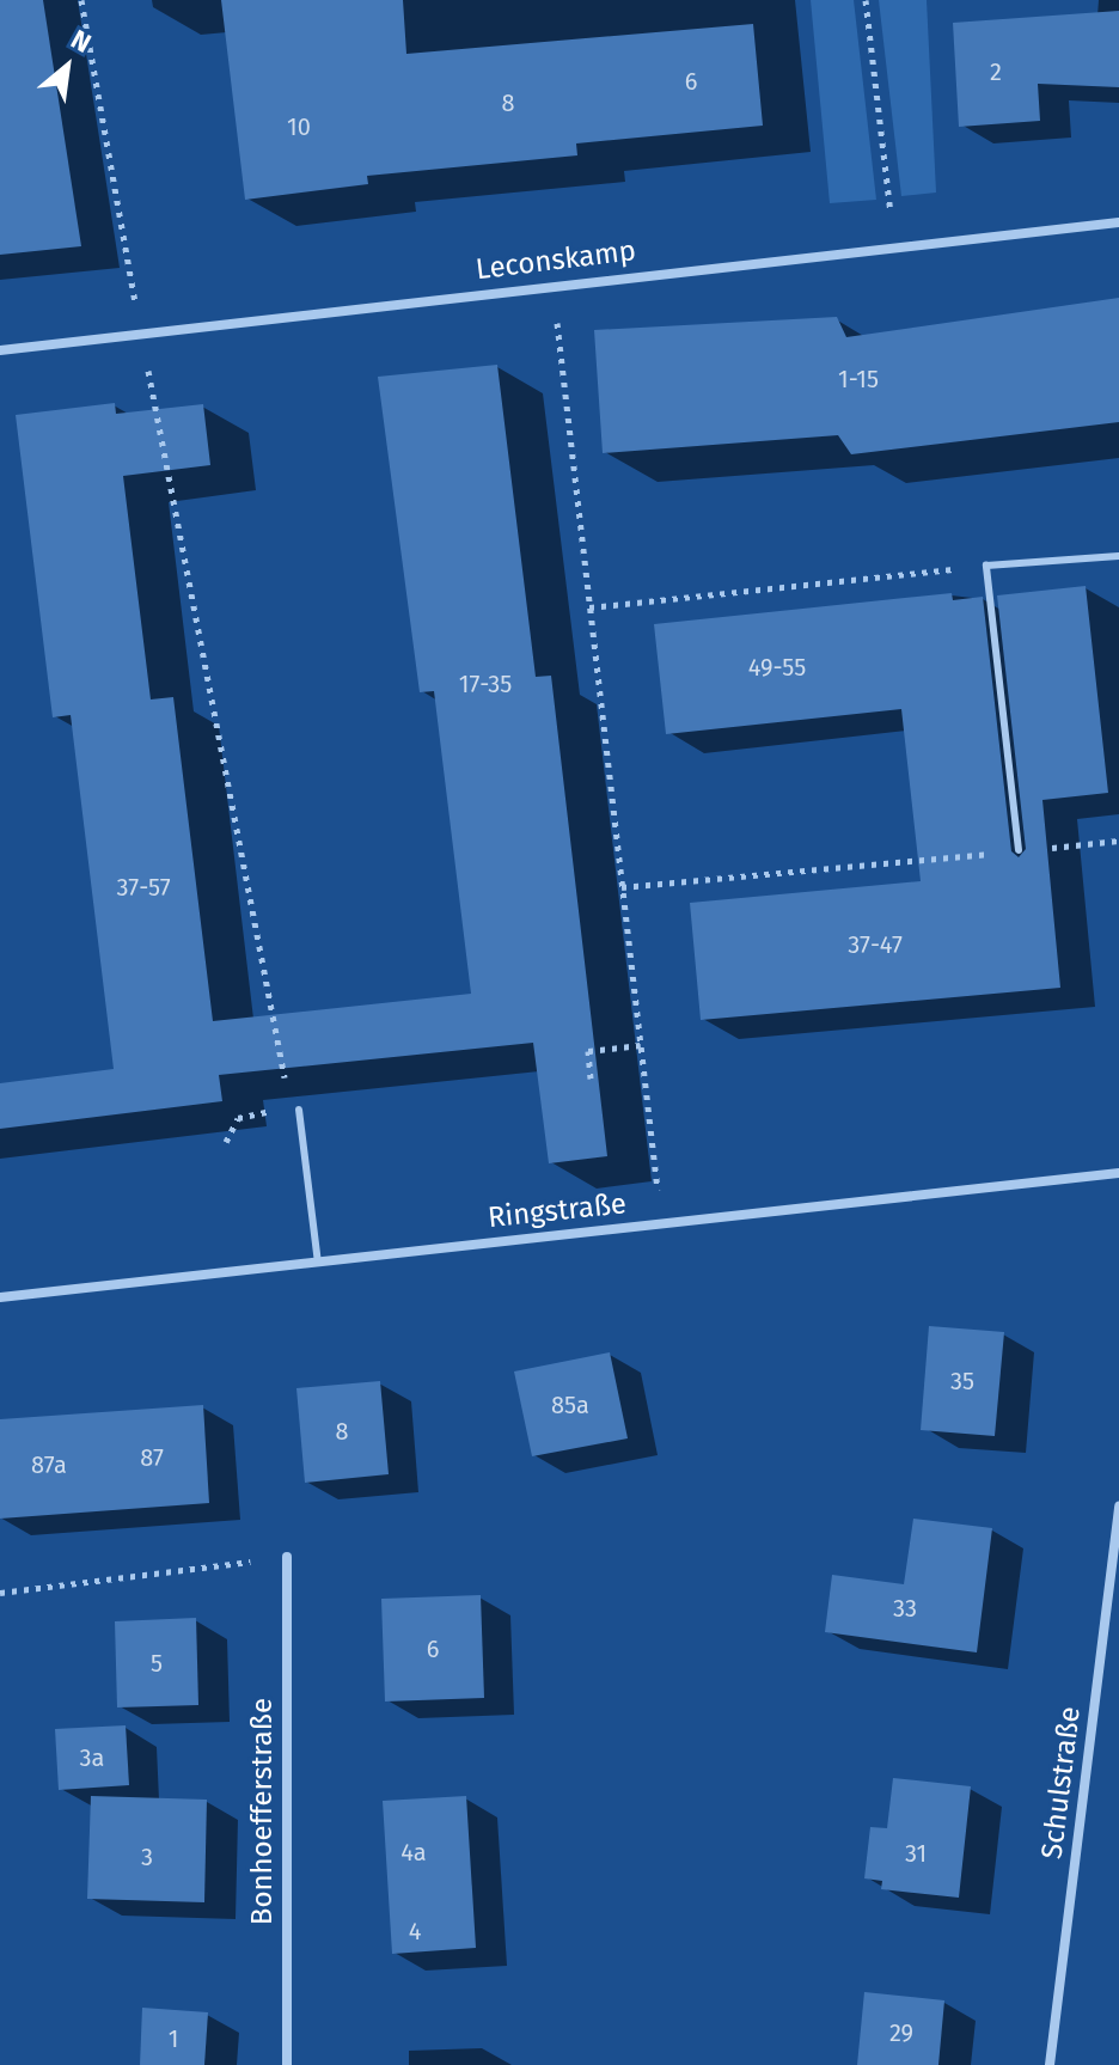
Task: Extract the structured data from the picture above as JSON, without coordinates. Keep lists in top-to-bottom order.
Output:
{
  "streets": {
    "street": [
      "Leconskamp",
      "Ringstraße",
      "Schulstraße",
      "Bonhoefferstraße"
    ]
  },
  "house_numbers": [
    "2",
    "6",
    "8",
    "10",
    "1-15",
    "49-55",
    "17-35",
    "37-57",
    "37-47",
    "35",
    "85a",
    "8",
    "87",
    "87a",
    "33",
    "6",
    "5",
    "3a",
    "4a",
    "31",
    "3",
    "4",
    "29",
    "1"
  ],
  "north": "top right"
}
